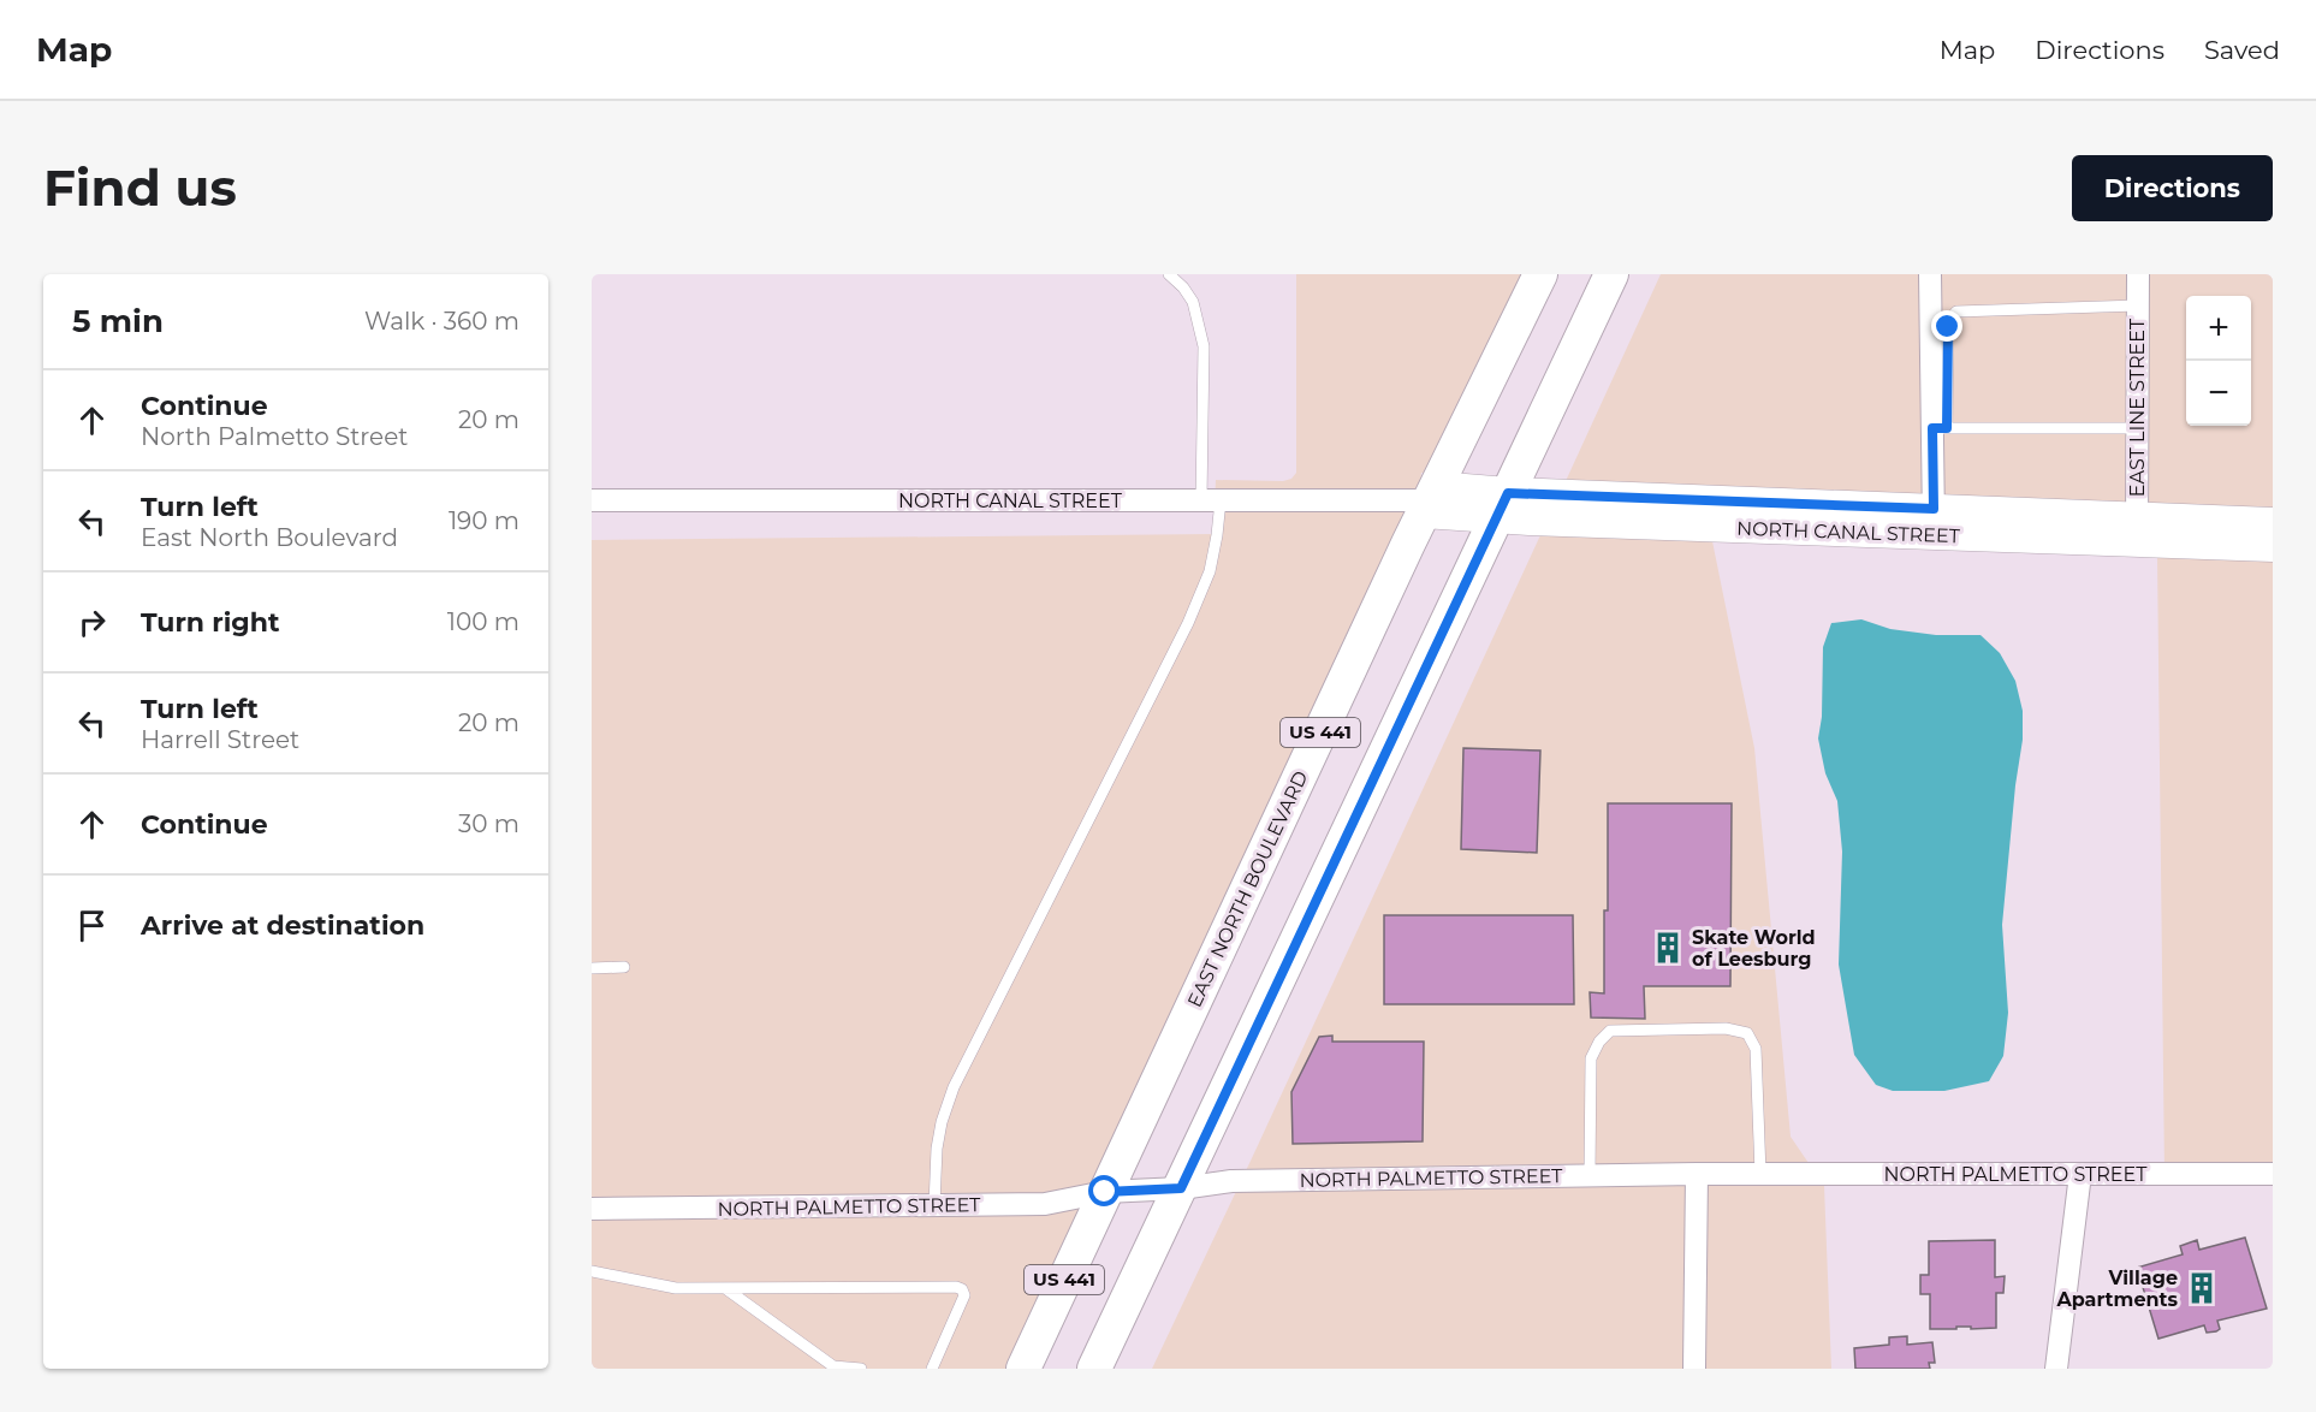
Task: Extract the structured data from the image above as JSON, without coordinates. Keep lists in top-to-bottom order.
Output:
{
  "streets": {
    "main road": ["US 441", "EAST NORTH BOULEVARD"],
    "street": ["EAST LINE STREET", "NORTH CANAL STREET", "NORTH PALMETTO STREET"]
  },
  "crossings": [
    ["EAST LINE STREET", "NORTH CANAL STREET"],
    ["NORTH CANAL STREET", "US 441"],
    ["NORTH CANAL STREET", "EAST NORTH BOULEVARD"],
    ["US 441", "EAST NORTH BOULEVARD"],
    ["US 441", "NORTH PALMETTO STREET"],
    ["EAST NORTH BOULEVARD", "NORTH PALMETTO STREET"]
  ],
  "places": {
    "building": ["Skate World of Leesburg", "Village Apartments"]
  },
  "page": {
    "header": "Map",
    "nav": ["Map", "Directions", "Saved"],
    "buttons": "Directions",
    "title": "Find us",
    "heading": ["5 min", "Walk · 360 m"],
    "map_buttons": ["+", "−"],
    "list": [
      ["Continue", "North Palmetto Street", "20 m"],
      ["Turn left", "East North Boulevard", "190 m"],
      ["Turn right", "100 m"],
      ["Turn left", "Harrell Street", "20 m"],
      ["Continue", "30 m"],
      "Arrive at destination"
    ]
  }
}
